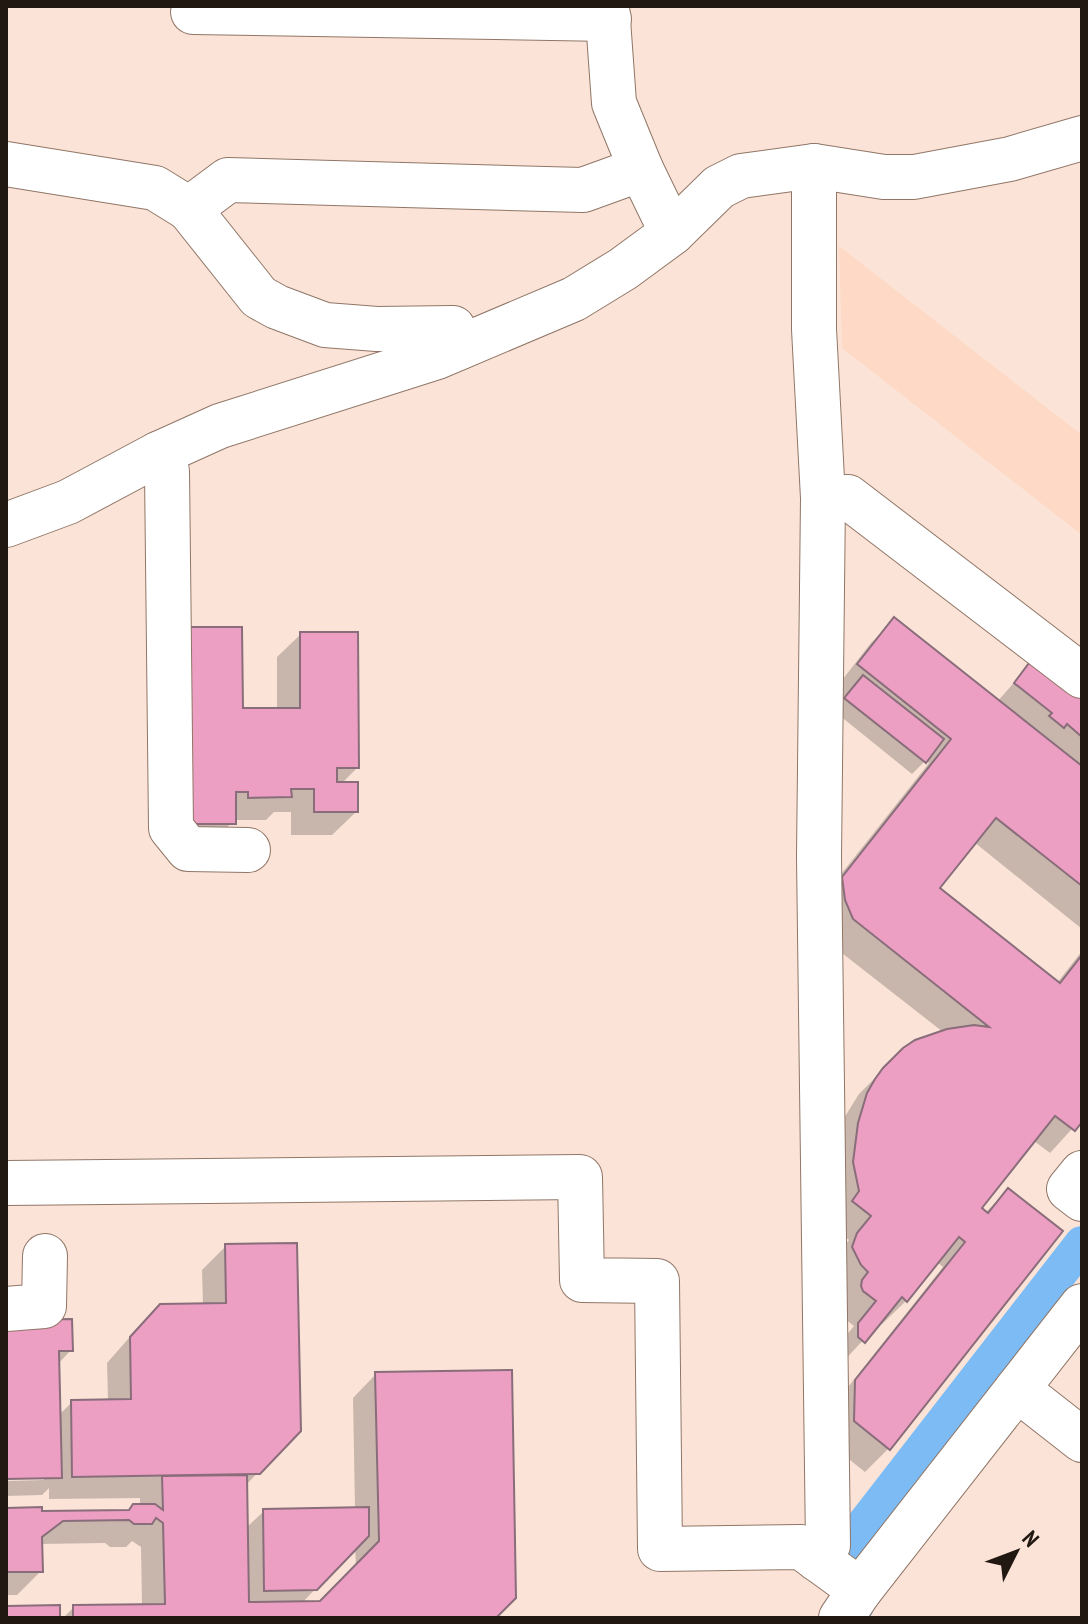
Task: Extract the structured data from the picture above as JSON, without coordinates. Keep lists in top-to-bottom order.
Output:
{
  "north": "top right"
}
